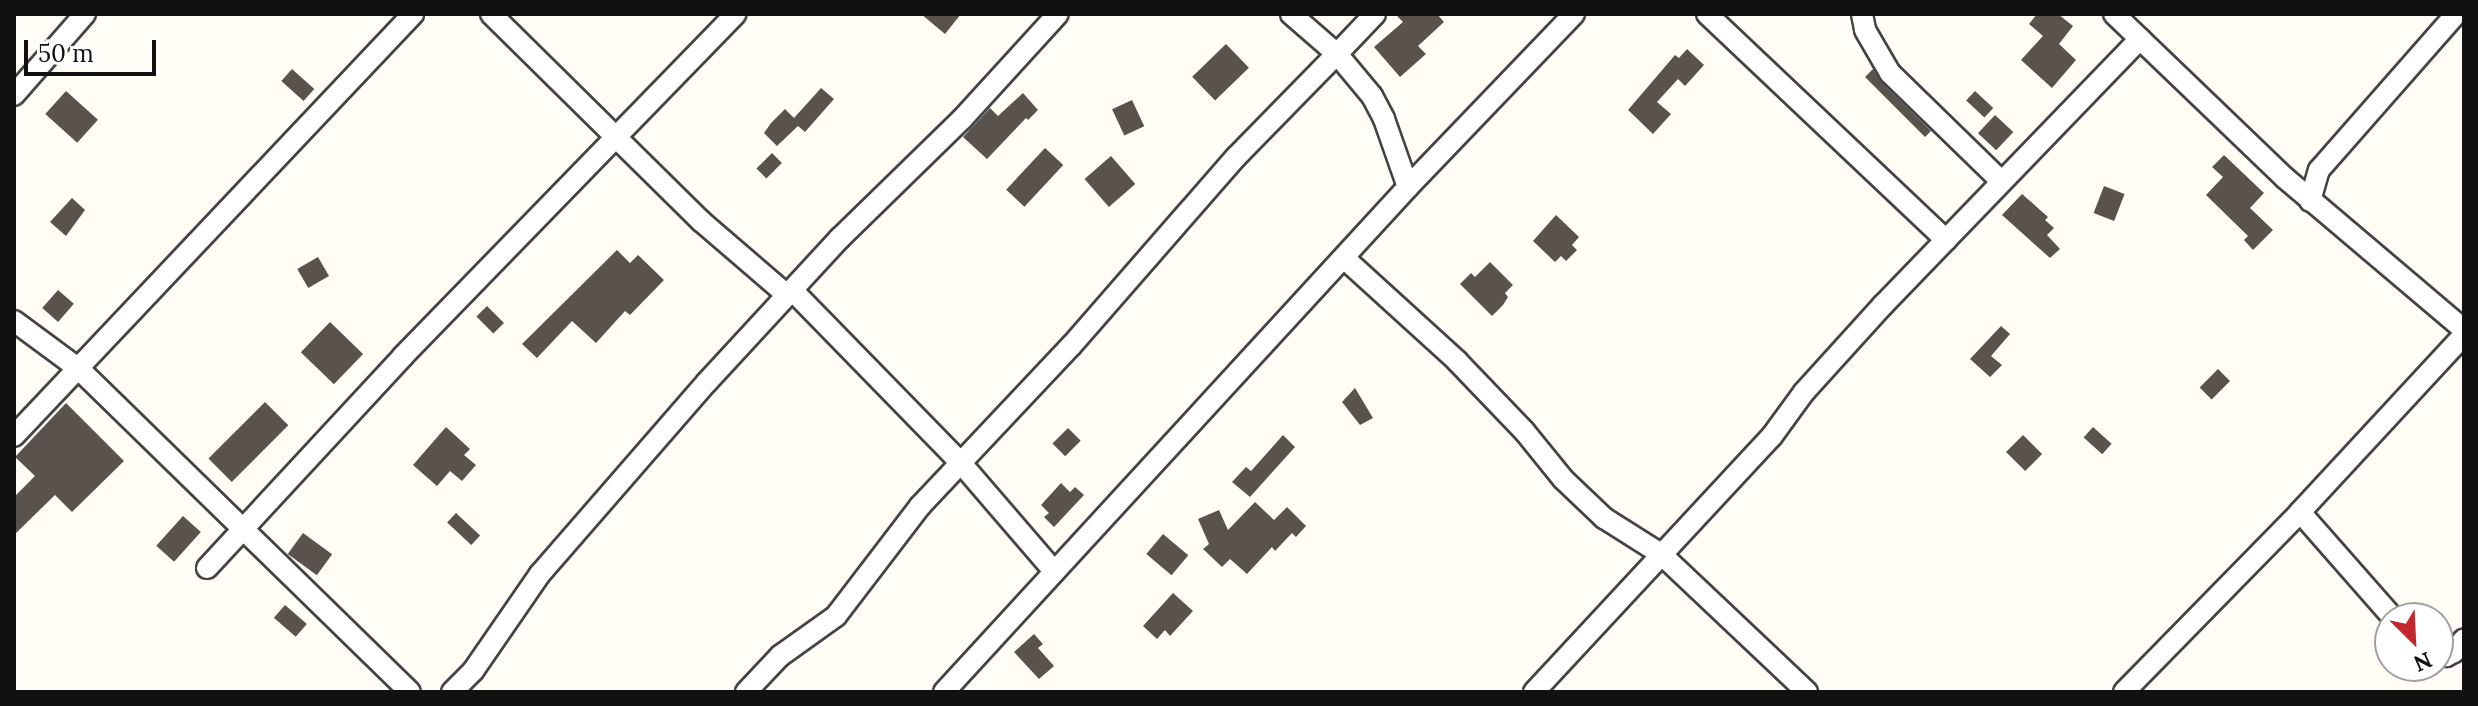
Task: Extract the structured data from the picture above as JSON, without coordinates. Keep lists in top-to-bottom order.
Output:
{
  "scale_bar": "50 m",
  "north": "bottom right"
}
